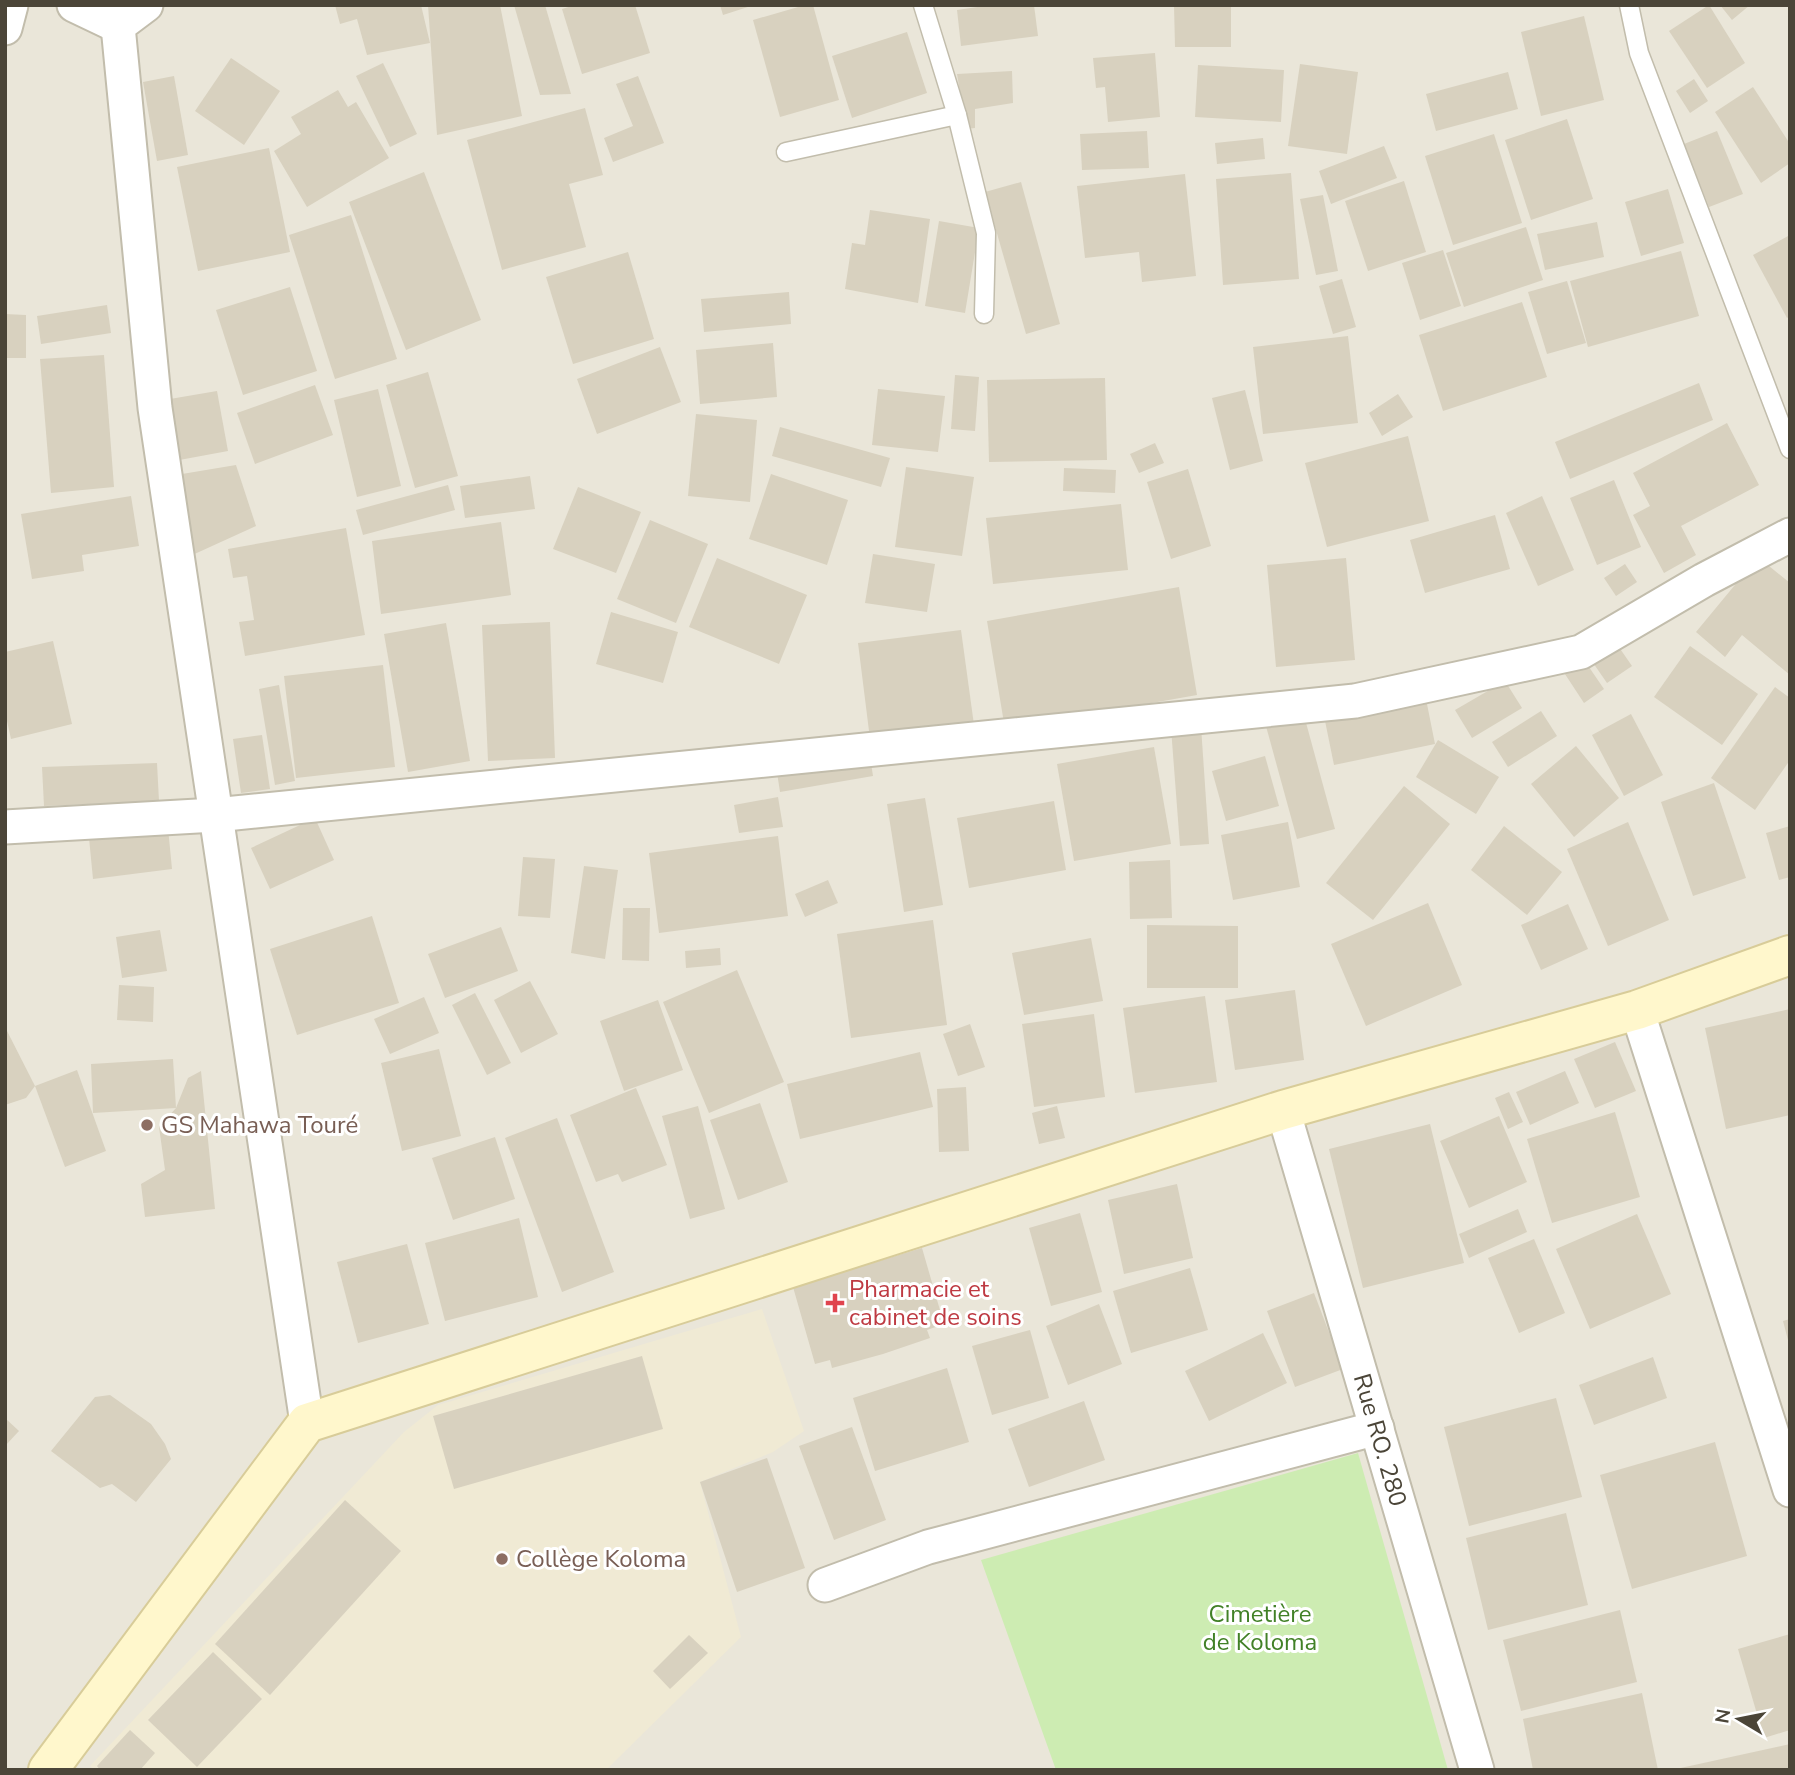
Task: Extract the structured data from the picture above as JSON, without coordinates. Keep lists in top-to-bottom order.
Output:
{
  "streets": {
    "street": ["Rue RO. 280"]
  },
  "parks": ["Cimetière de Koloma"],
  "places": {
    "other": ["GS Mahawa Touré", "Collège Koloma"],
    "health": ["Pharmacie et cabinet de soins"]
  },
  "north": "left"
}
